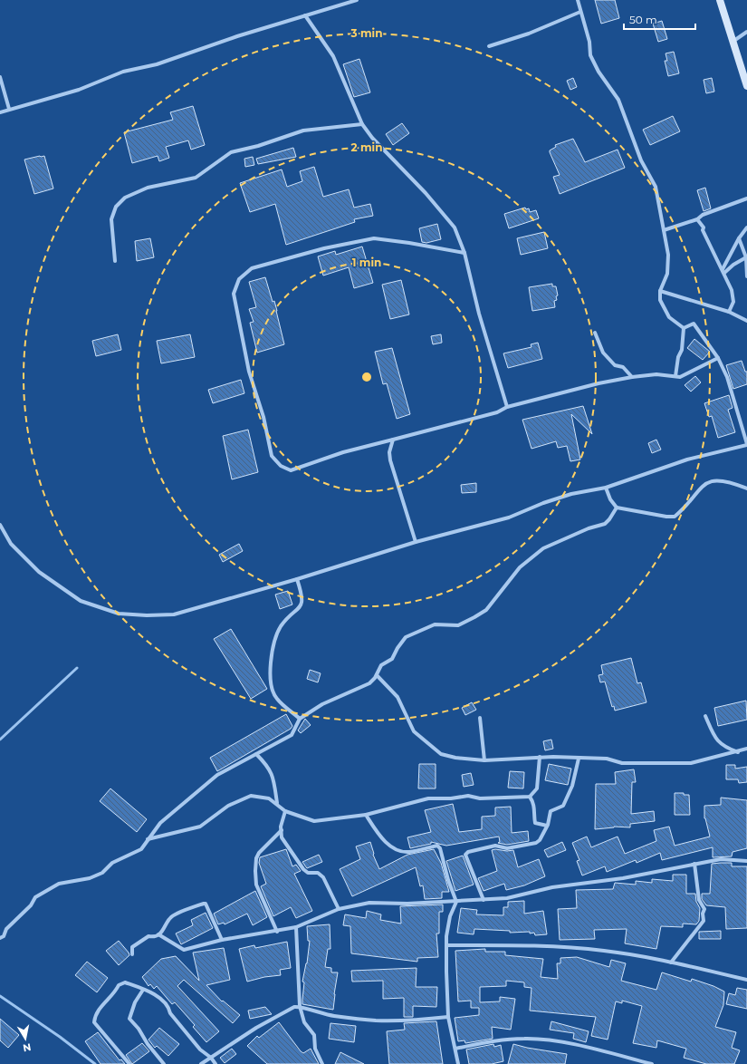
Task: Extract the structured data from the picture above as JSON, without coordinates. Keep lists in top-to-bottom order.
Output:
{
  "scale_bar": "50 m",
  "north": "bottom",
  "rings": ["3 min", "2 min", "1 min"]
}
